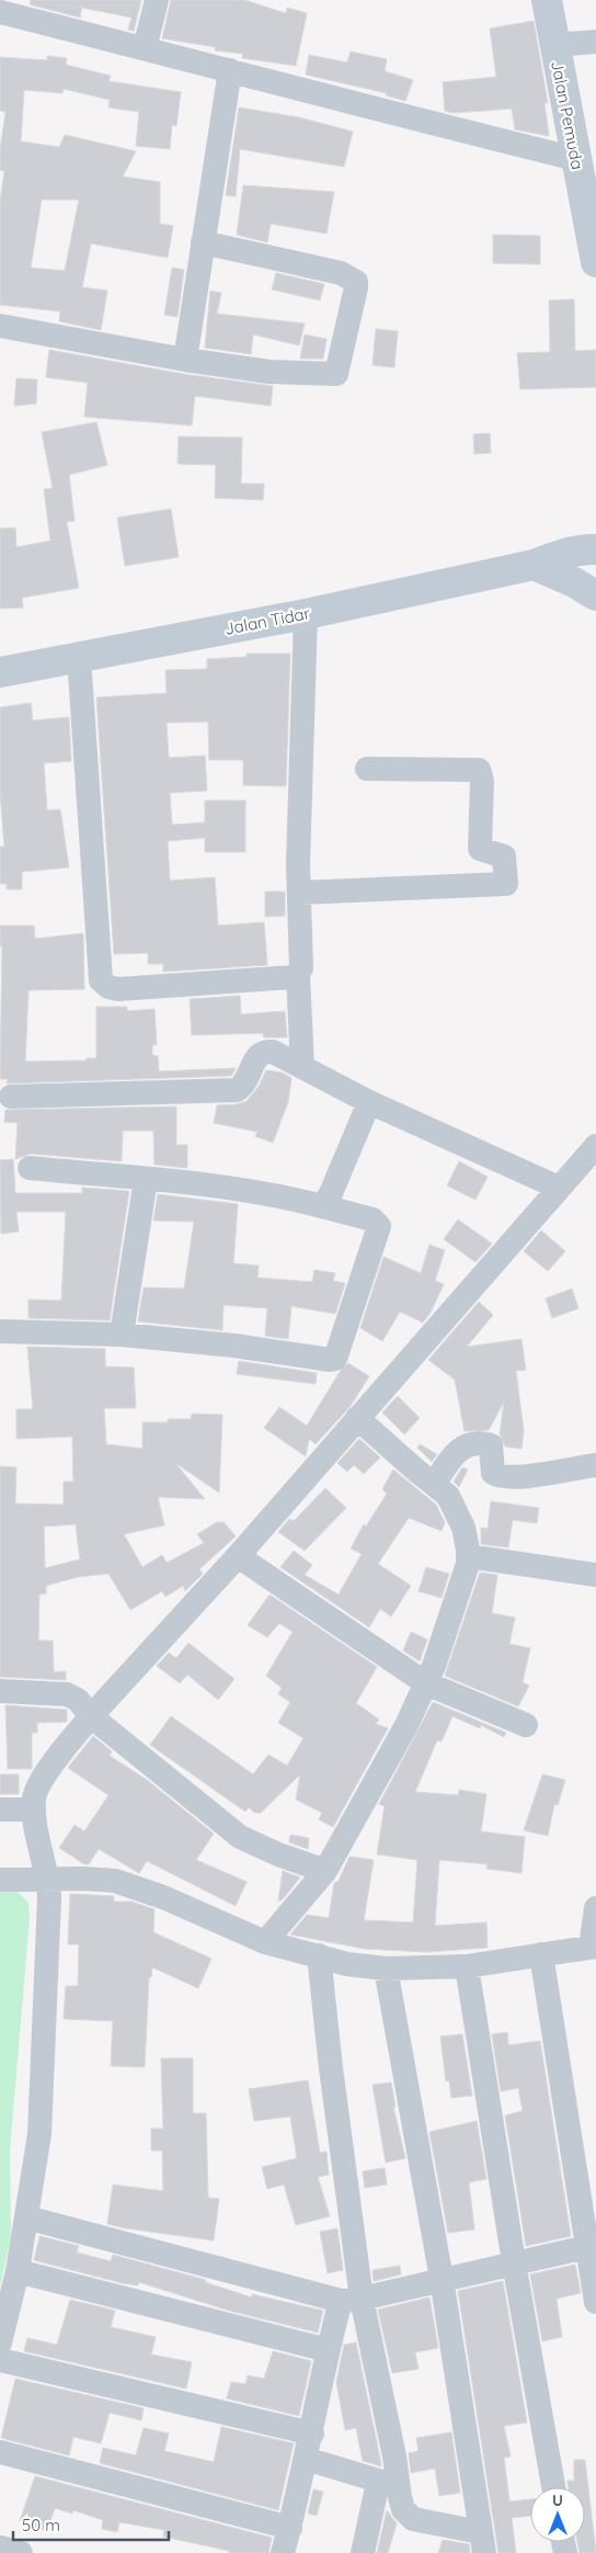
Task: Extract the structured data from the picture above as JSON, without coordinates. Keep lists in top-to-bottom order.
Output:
{
  "streets": {
    "main road": ["Jalan Pemuda", "Jalan Tidar"]
  },
  "scale_bar": "50 m",
  "north": "top"
}
